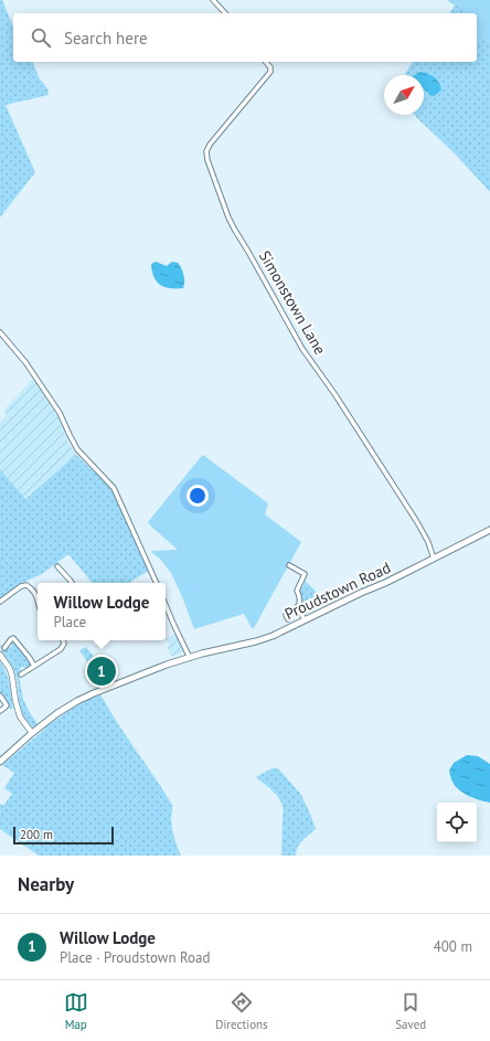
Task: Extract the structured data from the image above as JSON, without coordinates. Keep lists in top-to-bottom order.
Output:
{
  "streets": {
    "main road": ["Proudstown Road"],
    "street": ["Simonstown Lane"]
  },
  "crossings": [
    ["Simonstown Lane", "Proudstown Road"]
  ],
  "scale_bar": "200 m",
  "north": "top right",
  "page": {
    "search": "Search here",
    "popup": ["Willow Lodge", "Place"],
    "pins": "1",
    "scale": "200 m",
    "heading": "Nearby",
    "list": [
      {
        "mark": "1",
        "name": "Willow Lodge",
        "note": "Place · Proudstown Road",
        "value": "400 m"
      }
    ],
    "nav": ["Map", "Directions", "Saved"]
  }
}
